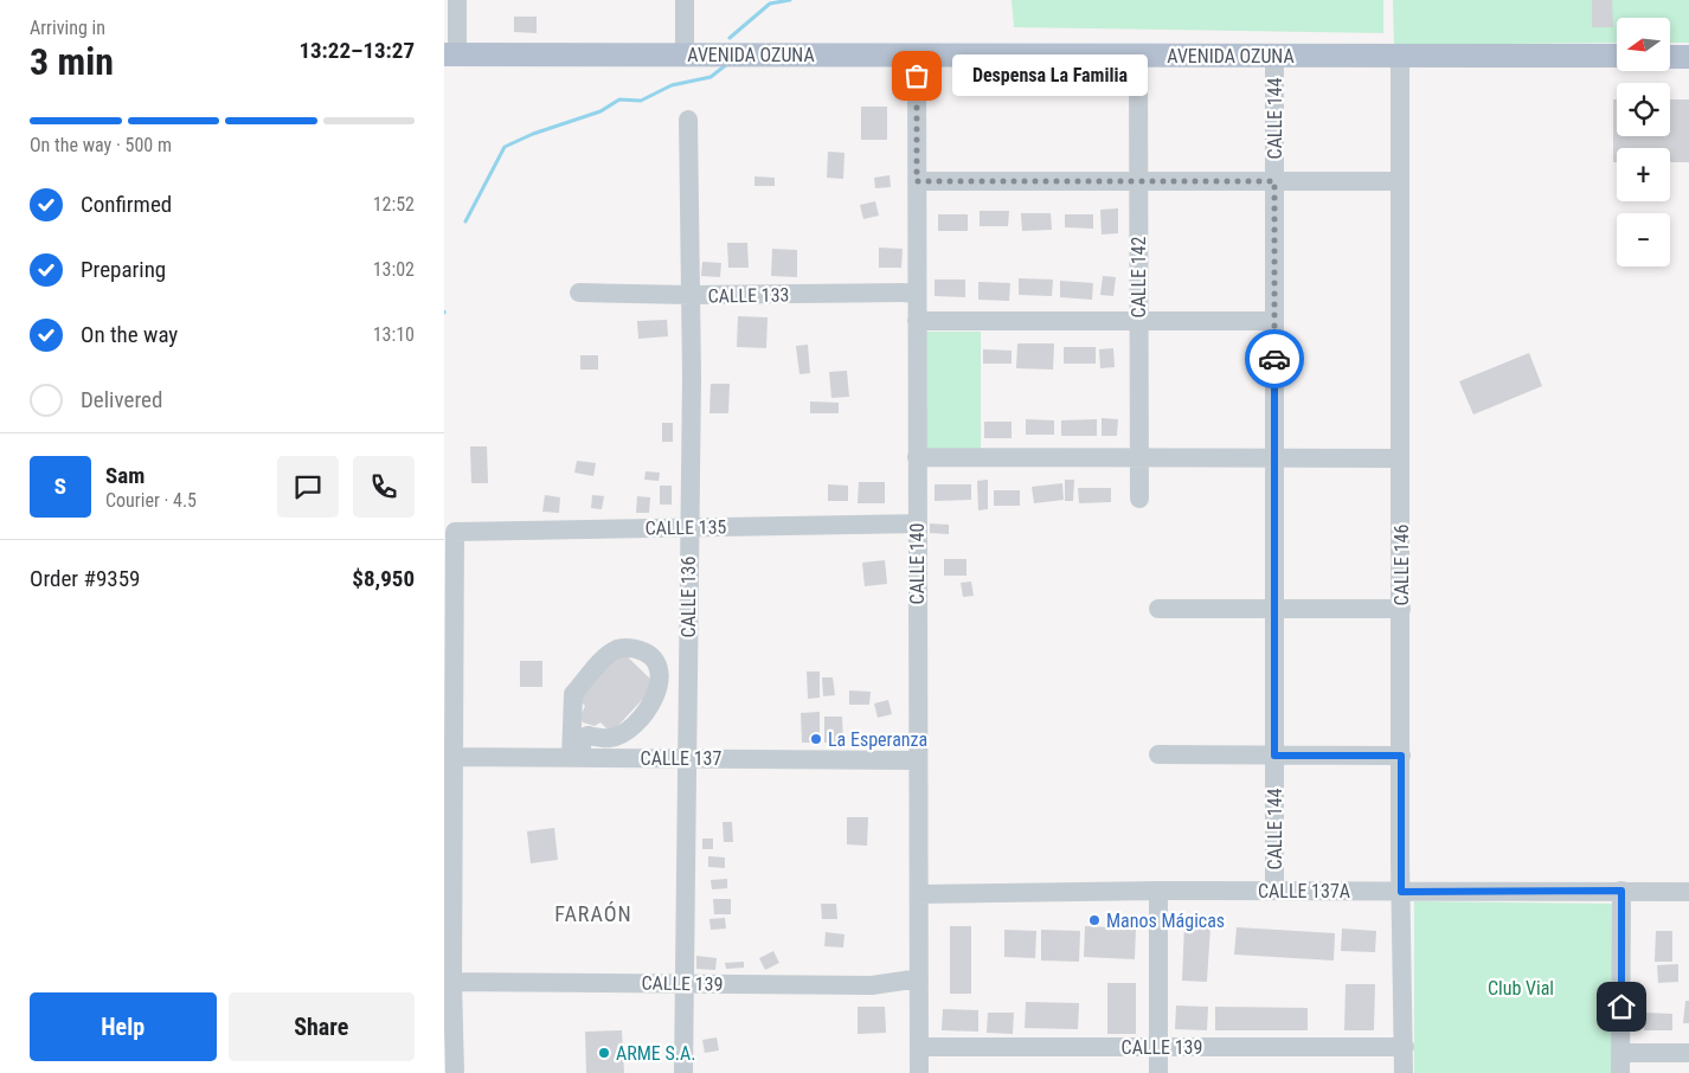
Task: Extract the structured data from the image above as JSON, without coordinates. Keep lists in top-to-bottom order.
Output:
{
  "streets": {
    "main road": ["AVENIDA OZUNA"],
    "street": [
      "CALLE 144",
      "CALLE 142",
      "CALLE 133",
      "CALLE 135",
      "CALLE 140",
      "CALLE 146",
      "CALLE 136",
      "CALLE 137",
      "CALLE 137A",
      "CALLE 139"
    ]
  },
  "crossings": [
    ["AVENIDA OZUNA", "CALLE 144"],
    ["AVENIDA OZUNA", "CALLE 142"],
    ["AVENIDA OZUNA", "CALLE 140"],
    ["AVENIDA OZUNA", "CALLE 146"],
    ["CALLE 144", "CALLE 137A"],
    ["CALLE 133", "CALLE 140"],
    ["CALLE 133", "CALLE 136"],
    ["CALLE 135", "CALLE 140"],
    ["CALLE 135", "CALLE 136"],
    ["CALLE 135", "CALLE 137"],
    ["CALLE 140", "CALLE 137"],
    ["CALLE 140", "CALLE 137A"],
    ["CALLE 140", "CALLE 139"],
    ["CALLE 146", "CALLE 137A"],
    ["CALLE 146", "CALLE 139"],
    ["CALLE 136", "CALLE 137"],
    ["CALLE 136", "CALLE 139"]
  ],
  "districts": ["FARAÓN"],
  "parks": ["Club Vial"],
  "places": [
    "Despensa La Familia",
    "La Esperanza",
    "Manos Mágicas",
    "ARME S.A."
  ],
  "north": "left",
  "page": {
    "heading": ["3 min", "Arriving in", "13:22–13:27"],
    "panel": [
      "Sam",
      "Courier · 4.5",
      "Order #9359",
      "$8,950"
    ],
    "map_buttons": ["+", "−"],
    "bubble": "Despensa La Familia",
    "bar": "On the way · 500 m",
    "list": [
      ["Confirmed", "12:52"],
      ["Preparing", "13:02"],
      ["On the way", "13:10"],
      "Delivered"
    ],
    "round": "S",
    "buttons": ["Help", "Share"]
  }
}
